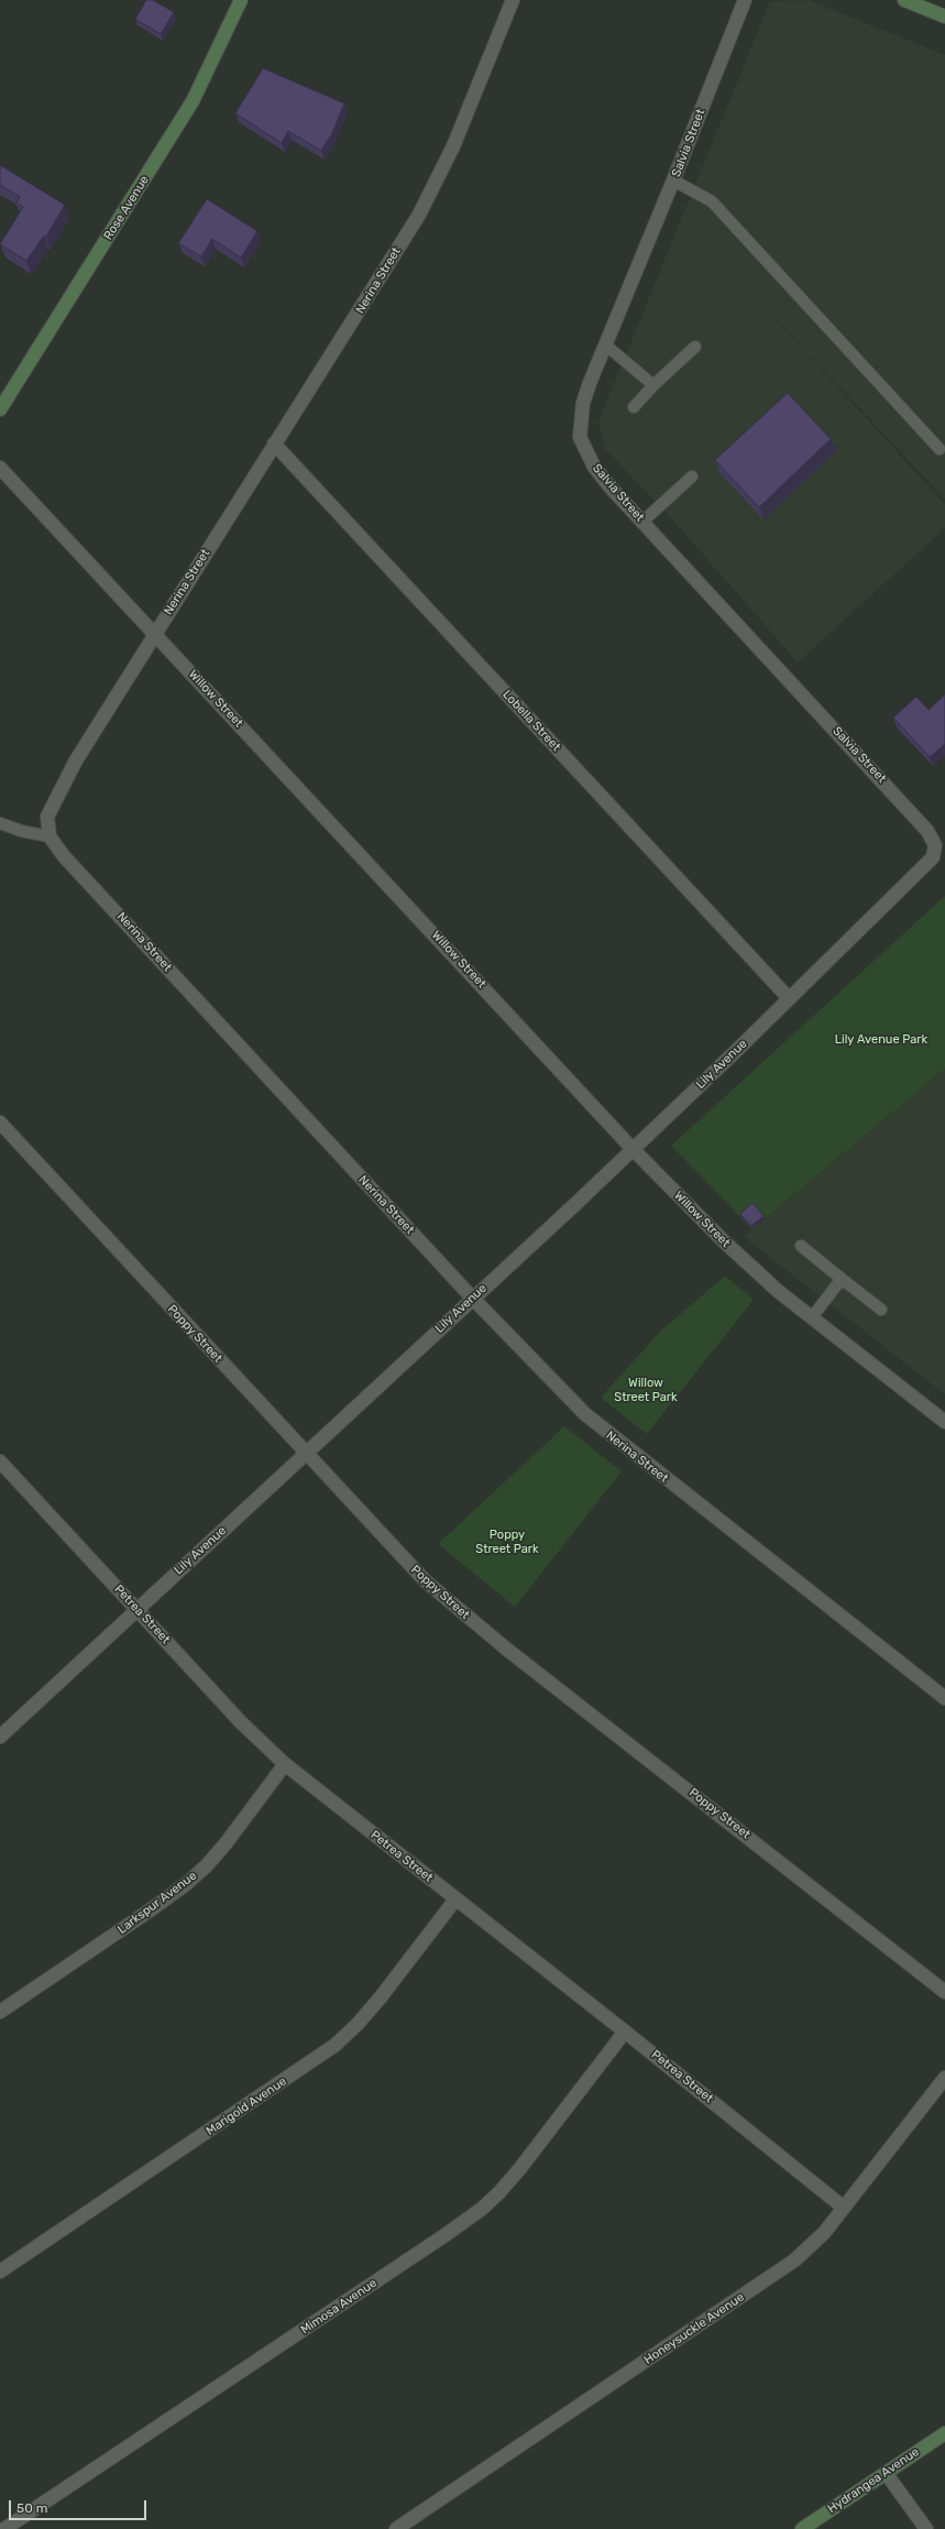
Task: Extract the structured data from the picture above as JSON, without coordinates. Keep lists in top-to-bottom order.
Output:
{
  "streets": {
    "street": [
      "Salvia Street",
      "Rose Avenue",
      "Nerina Street",
      "Willow Street",
      "Lobella Street",
      "Lily Avenue",
      "Poppy Street",
      "Petrea Street",
      "Larkspur Avenue",
      "Marigold Avenue",
      "Mimosa Avenue",
      "Honeysuckle Avenue",
      "Hydrangea Avenue"
    ]
  },
  "crossings": [
    ["Salvia Street", "Lily Avenue"],
    ["Nerina Street", "Willow Street"],
    ["Nerina Street", "Lobella Street"],
    ["Nerina Street", "Lily Avenue"],
    ["Willow Street", "Lily Avenue"],
    ["Lobella Street", "Lily Avenue"],
    ["Lily Avenue", "Poppy Street"],
    ["Lily Avenue", "Petrea Street"],
    ["Petrea Street", "Larkspur Avenue"],
    ["Petrea Street", "Marigold Avenue"],
    ["Petrea Street", "Mimosa Avenue"],
    ["Petrea Street", "Honeysuckle Avenue"]
  ],
  "parks": ["Lily Avenue Park", "Willow Street Park", "Poppy Street Park"],
  "scale_bar": "50 m"
}
